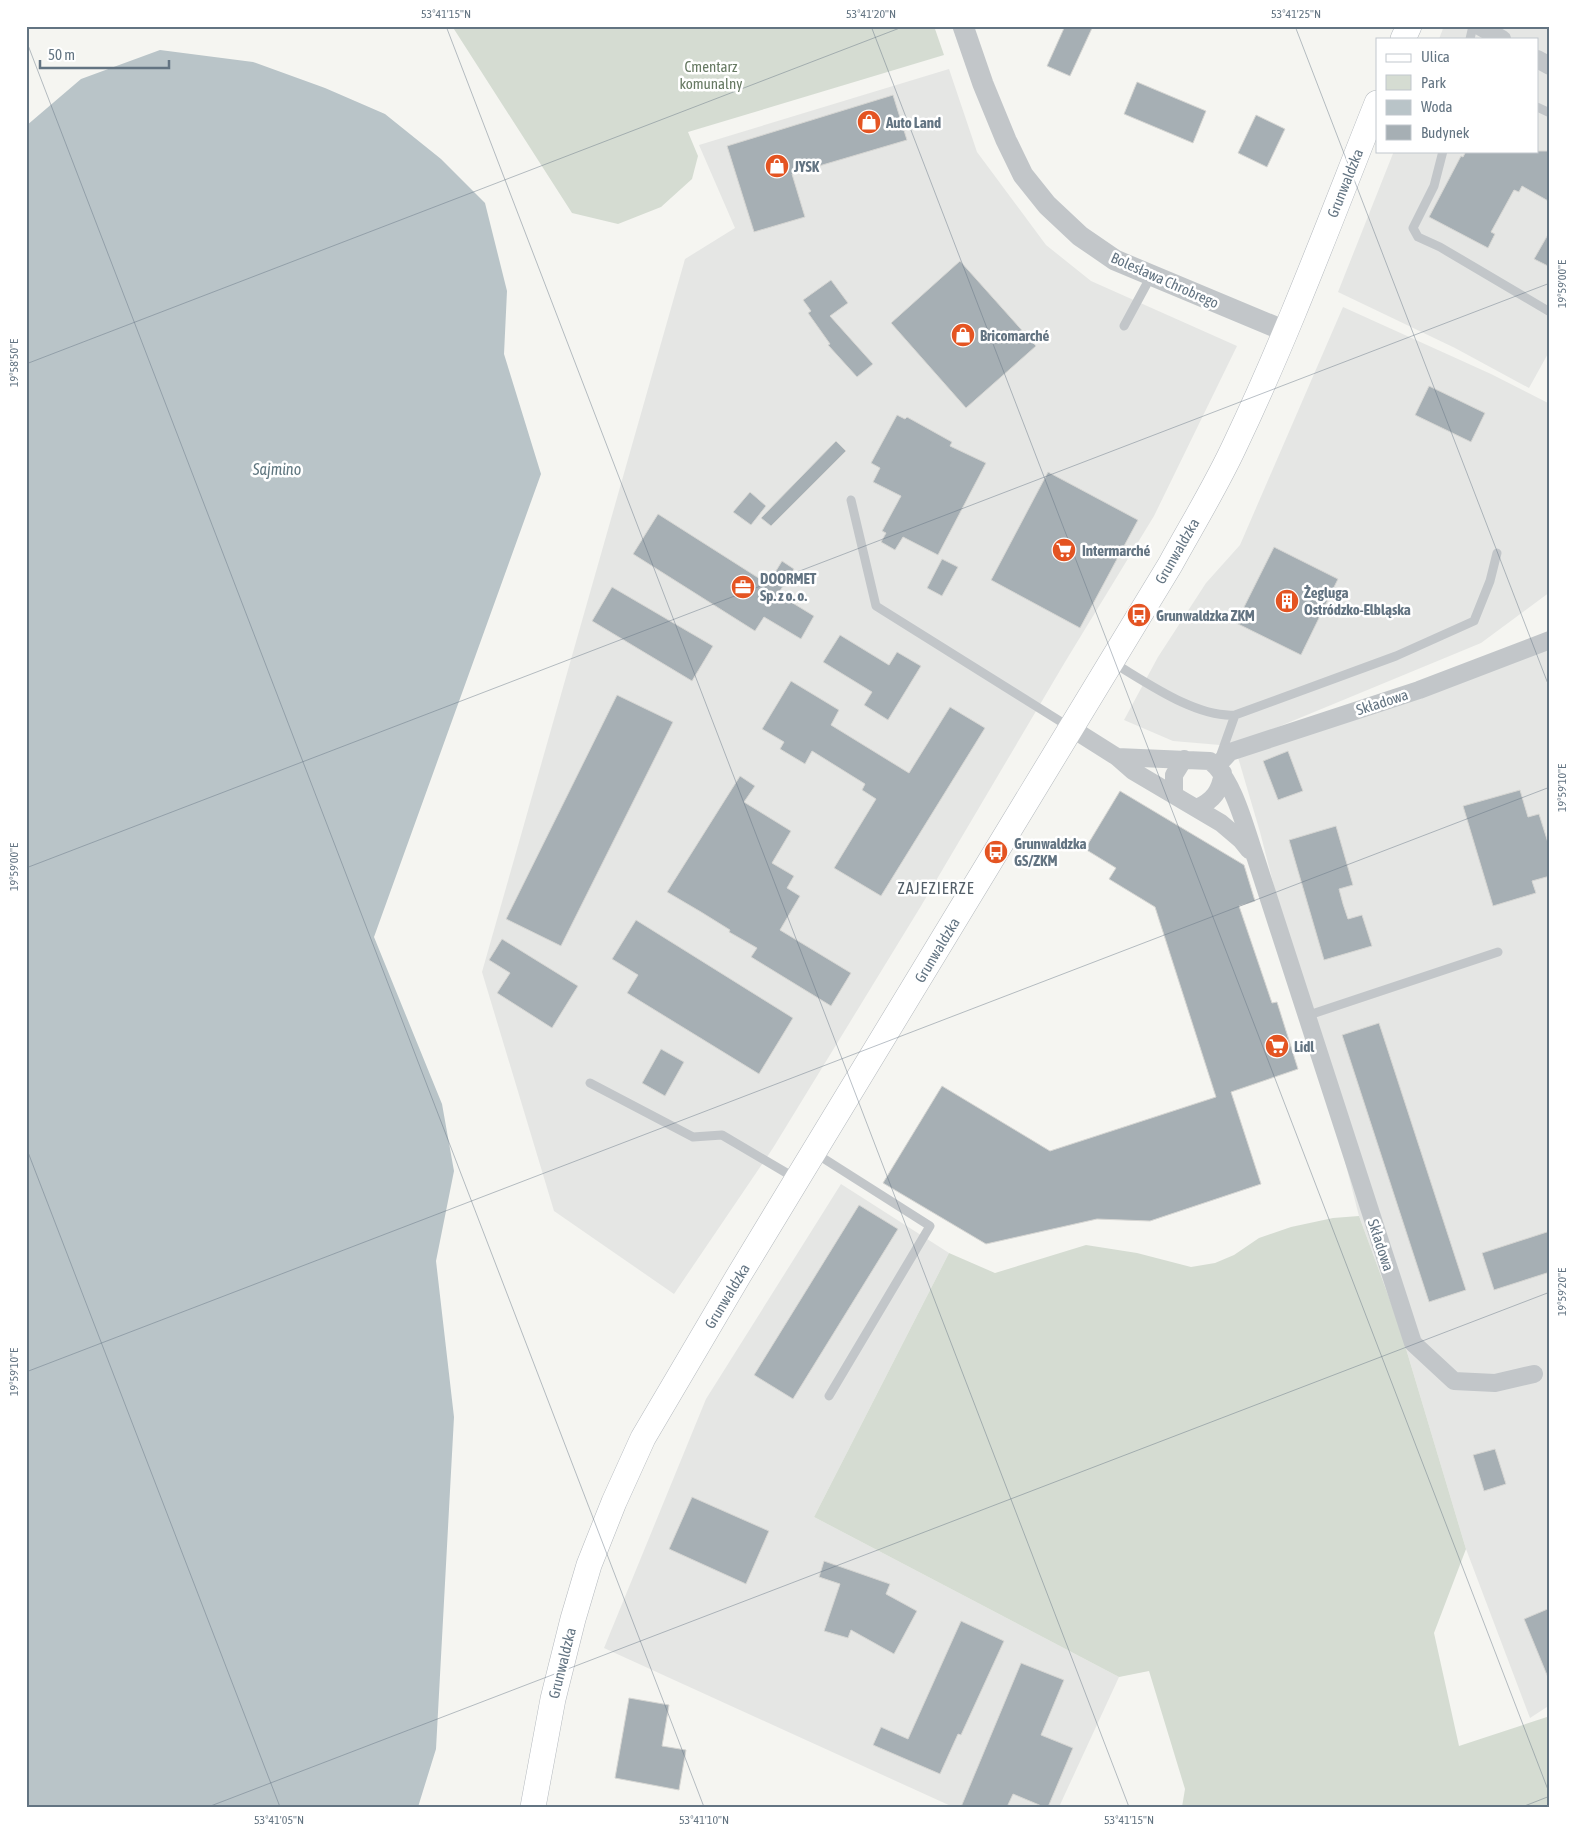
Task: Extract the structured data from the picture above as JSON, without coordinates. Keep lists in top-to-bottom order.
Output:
{
  "streets": {
    "main road": ["Grunwaldzka"],
    "street": ["Bolesława Chrobrego", "Składowa"]
  },
  "crossings": [
    ["Grunwaldzka", "Bolesława Chrobrego"],
    ["Grunwaldzka", "Składowa"]
  ],
  "districts": ["ZAJEZIERZE"],
  "water": ["Sajmino"],
  "parks": ["Cmentarz komunalny"],
  "places": {
    "shop": ["Auto Land", "JYSK", "Bricomarché"],
    "supermarket": ["Intermarché", "Lidl"],
    "office": ["DOORMET Sp. z o. o."],
    "building": ["Żegluga Ostródzko-Elbląska"],
    "bus stop": ["Grunwaldzka ZKM", "Grunwaldzka GS/ZKM"]
  },
  "legend": [
    "Ulica",
    "Park",
    "Woda",
    "Budynek"
  ],
  "scale_bar": "50 m",
  "coordinates": [
    "53°41'15\"N",
    "53°41'20\"N",
    "53°41'25\"N",
    "19°59'00\"E",
    "19°58'50\"E",
    "19°59'10\"E",
    "19°59'20\"E",
    "53°41'05\"N",
    "53°41'10\"N"
  ]
}
